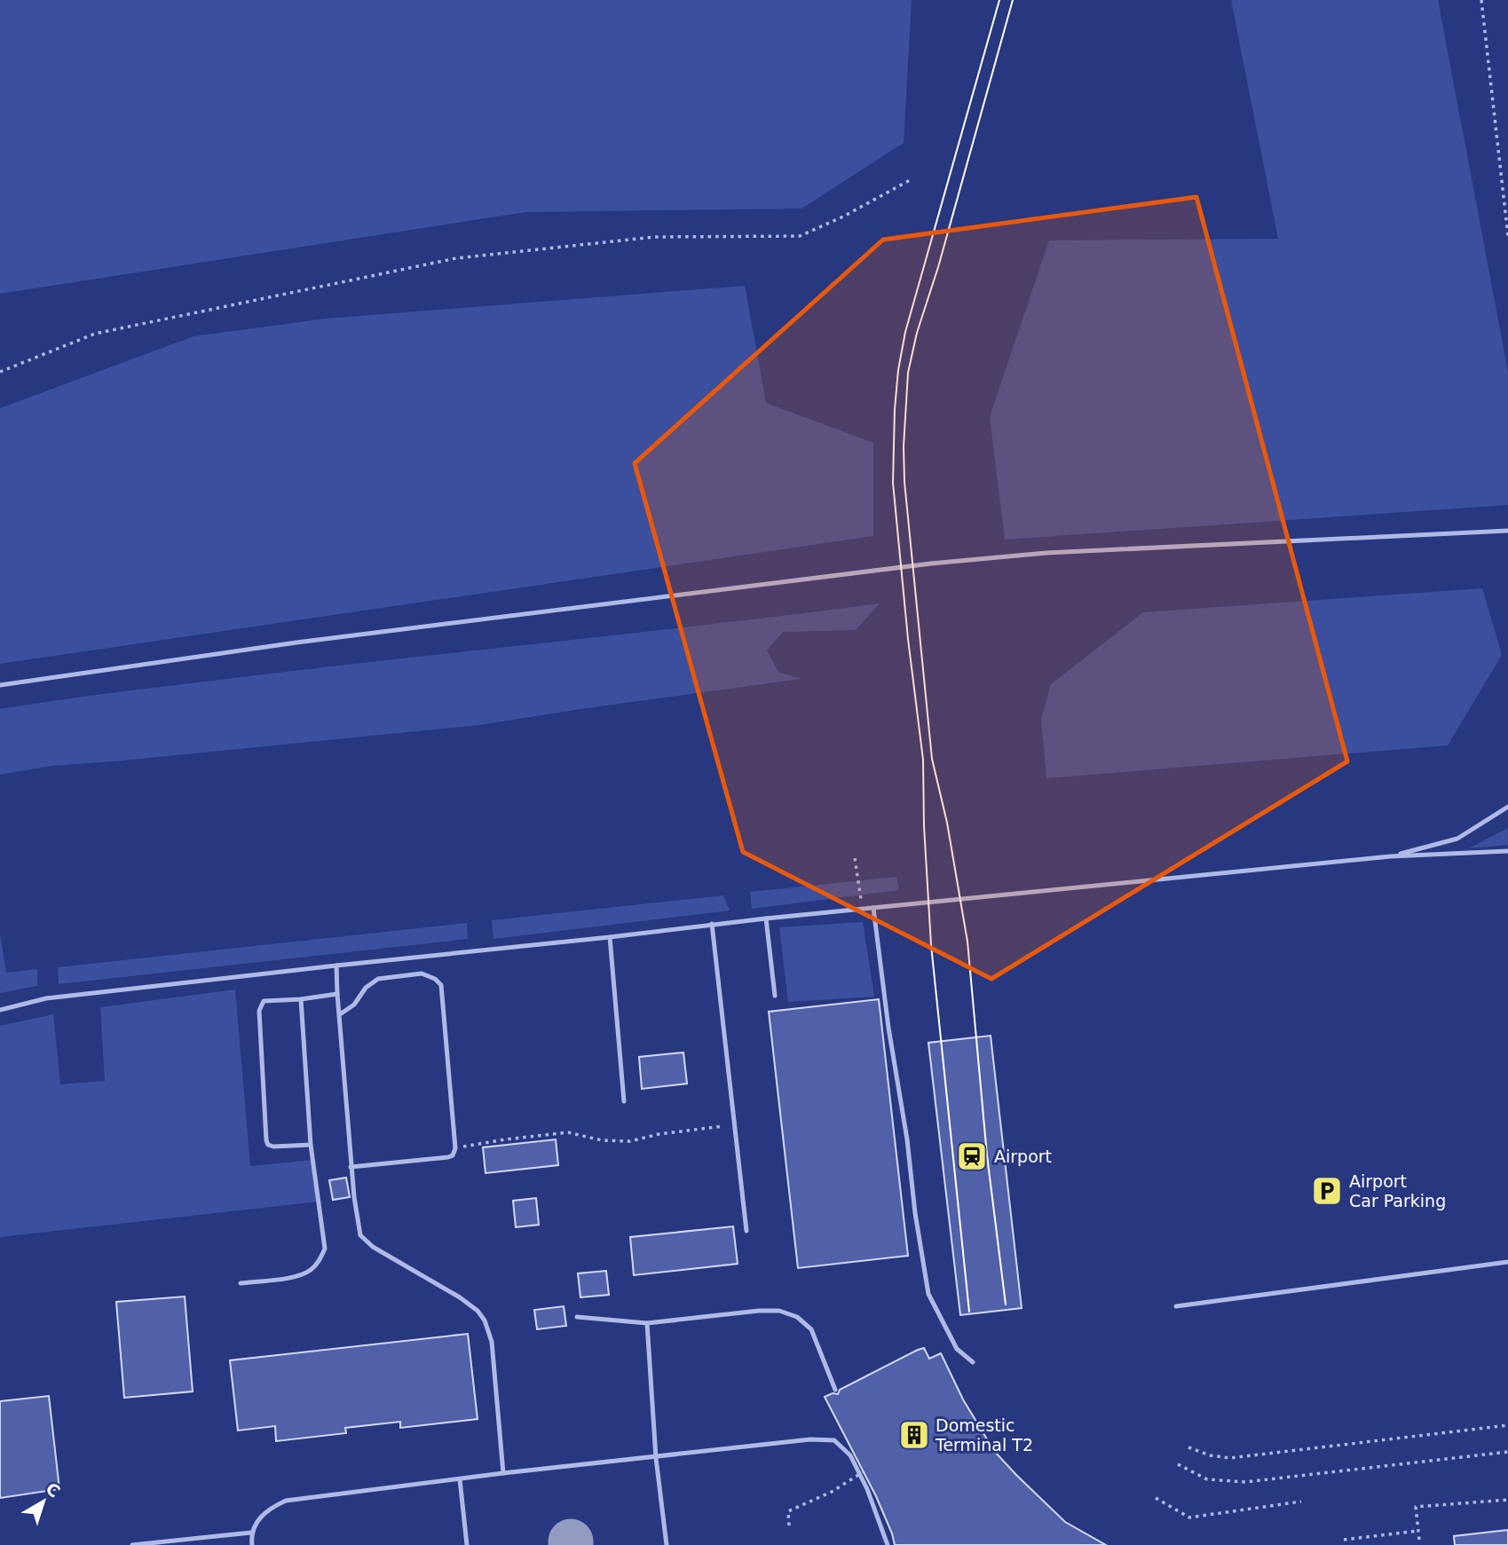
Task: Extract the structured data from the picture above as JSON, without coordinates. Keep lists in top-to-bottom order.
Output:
{
  "places": {
    "station": ["Airport"],
    "parking": ["Airport Car Parking"],
    "building": ["Domestic Terminal T2"]
  },
  "north": "top right"
}
